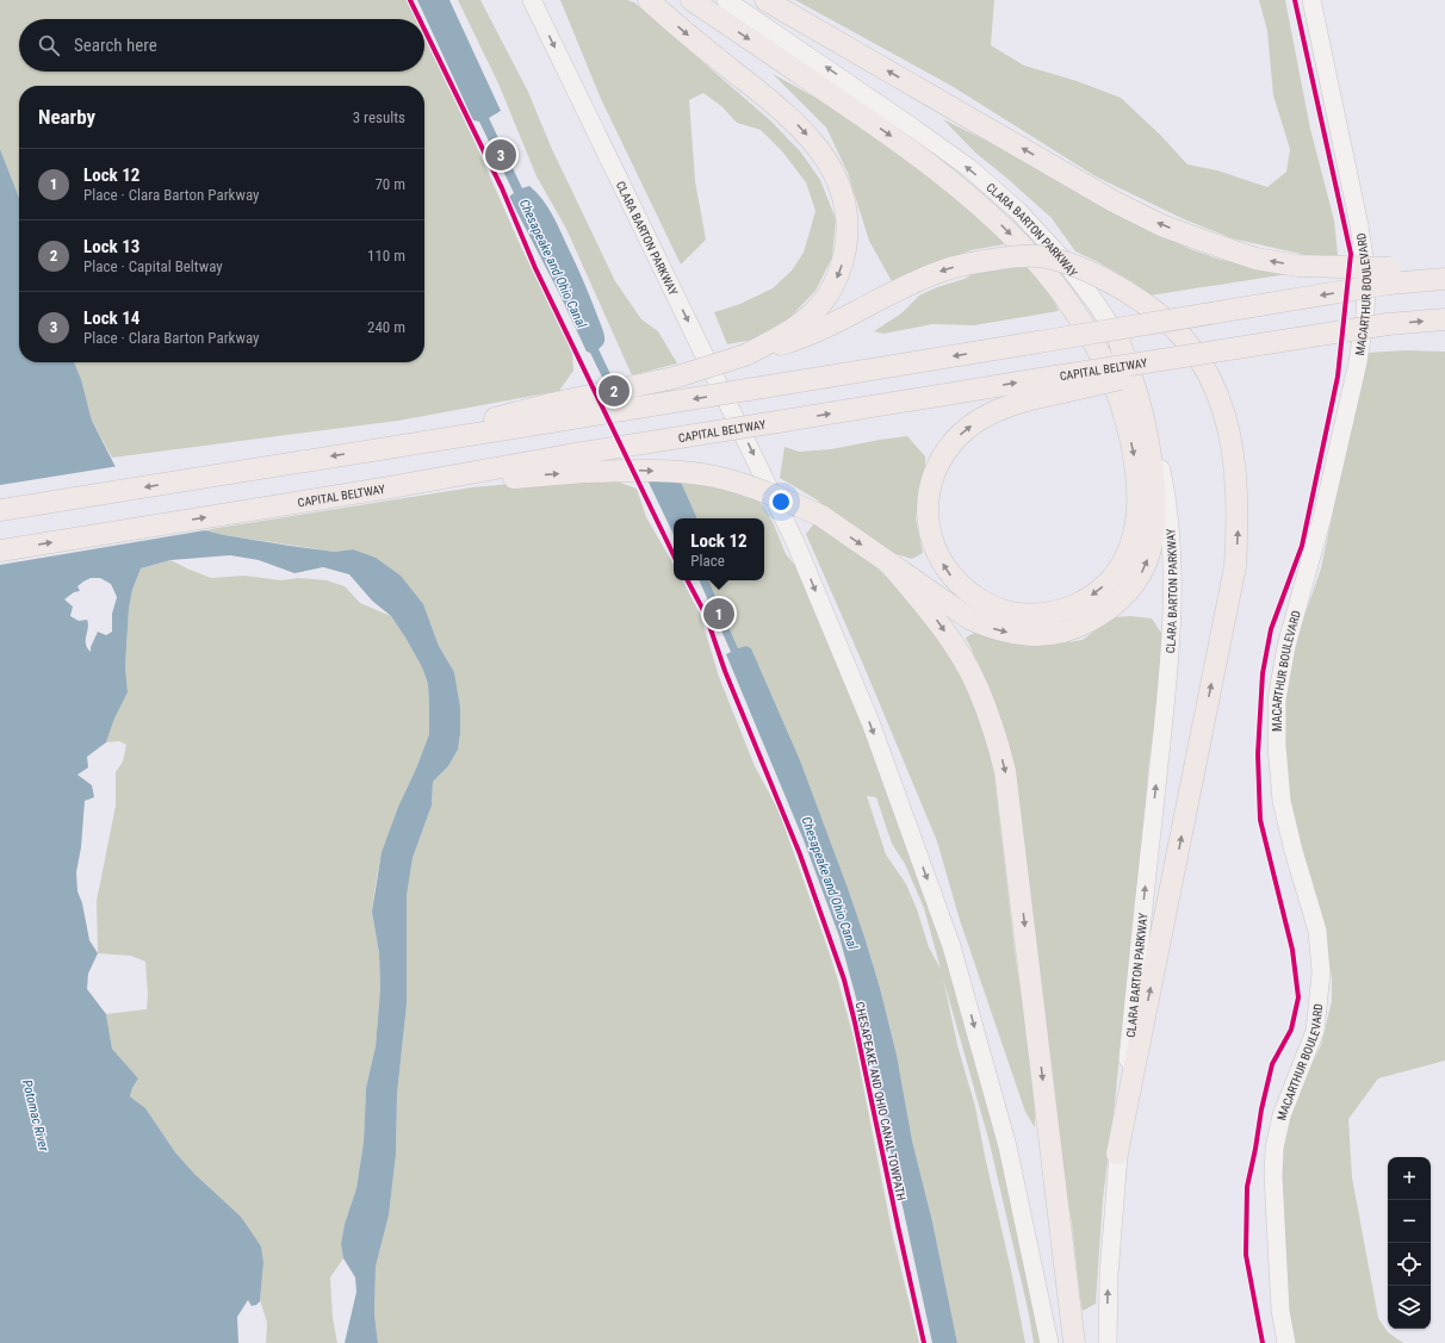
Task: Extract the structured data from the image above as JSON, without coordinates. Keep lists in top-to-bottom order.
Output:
{
  "streets": {
    "highway": ["CAPITAL BELTWAY"],
    "main road": ["CLARA BARTON PARKWAY", "MACARTHUR BOULEVARD"],
    "cycle path": ["CHESAPEAKE AND OHIO CANAL TOWPATH"]
  },
  "water": ["Chesapeake and Ohio Canal", "Potomac River"],
  "page": {
    "search": "Search here",
    "heading": ["Nearby", "3 results"],
    "pins": ["3", "2", "1"],
    "list": [
      {
        "mark": "1",
        "name": "Lock 12",
        "note": "Place · Clara Barton Parkway",
        "value": "70 m"
      },
      {
        "mark": "2",
        "name": "Lock 13",
        "note": "Place · Capital Beltway",
        "value": "110 m"
      },
      {
        "mark": "3",
        "name": "Lock 14",
        "note": "Place · Clara Barton Parkway",
        "value": "240 m"
      }
    ],
    "popup": ["Lock 12", "Place"],
    "map_buttons": ["+", "−"]
  }
}
